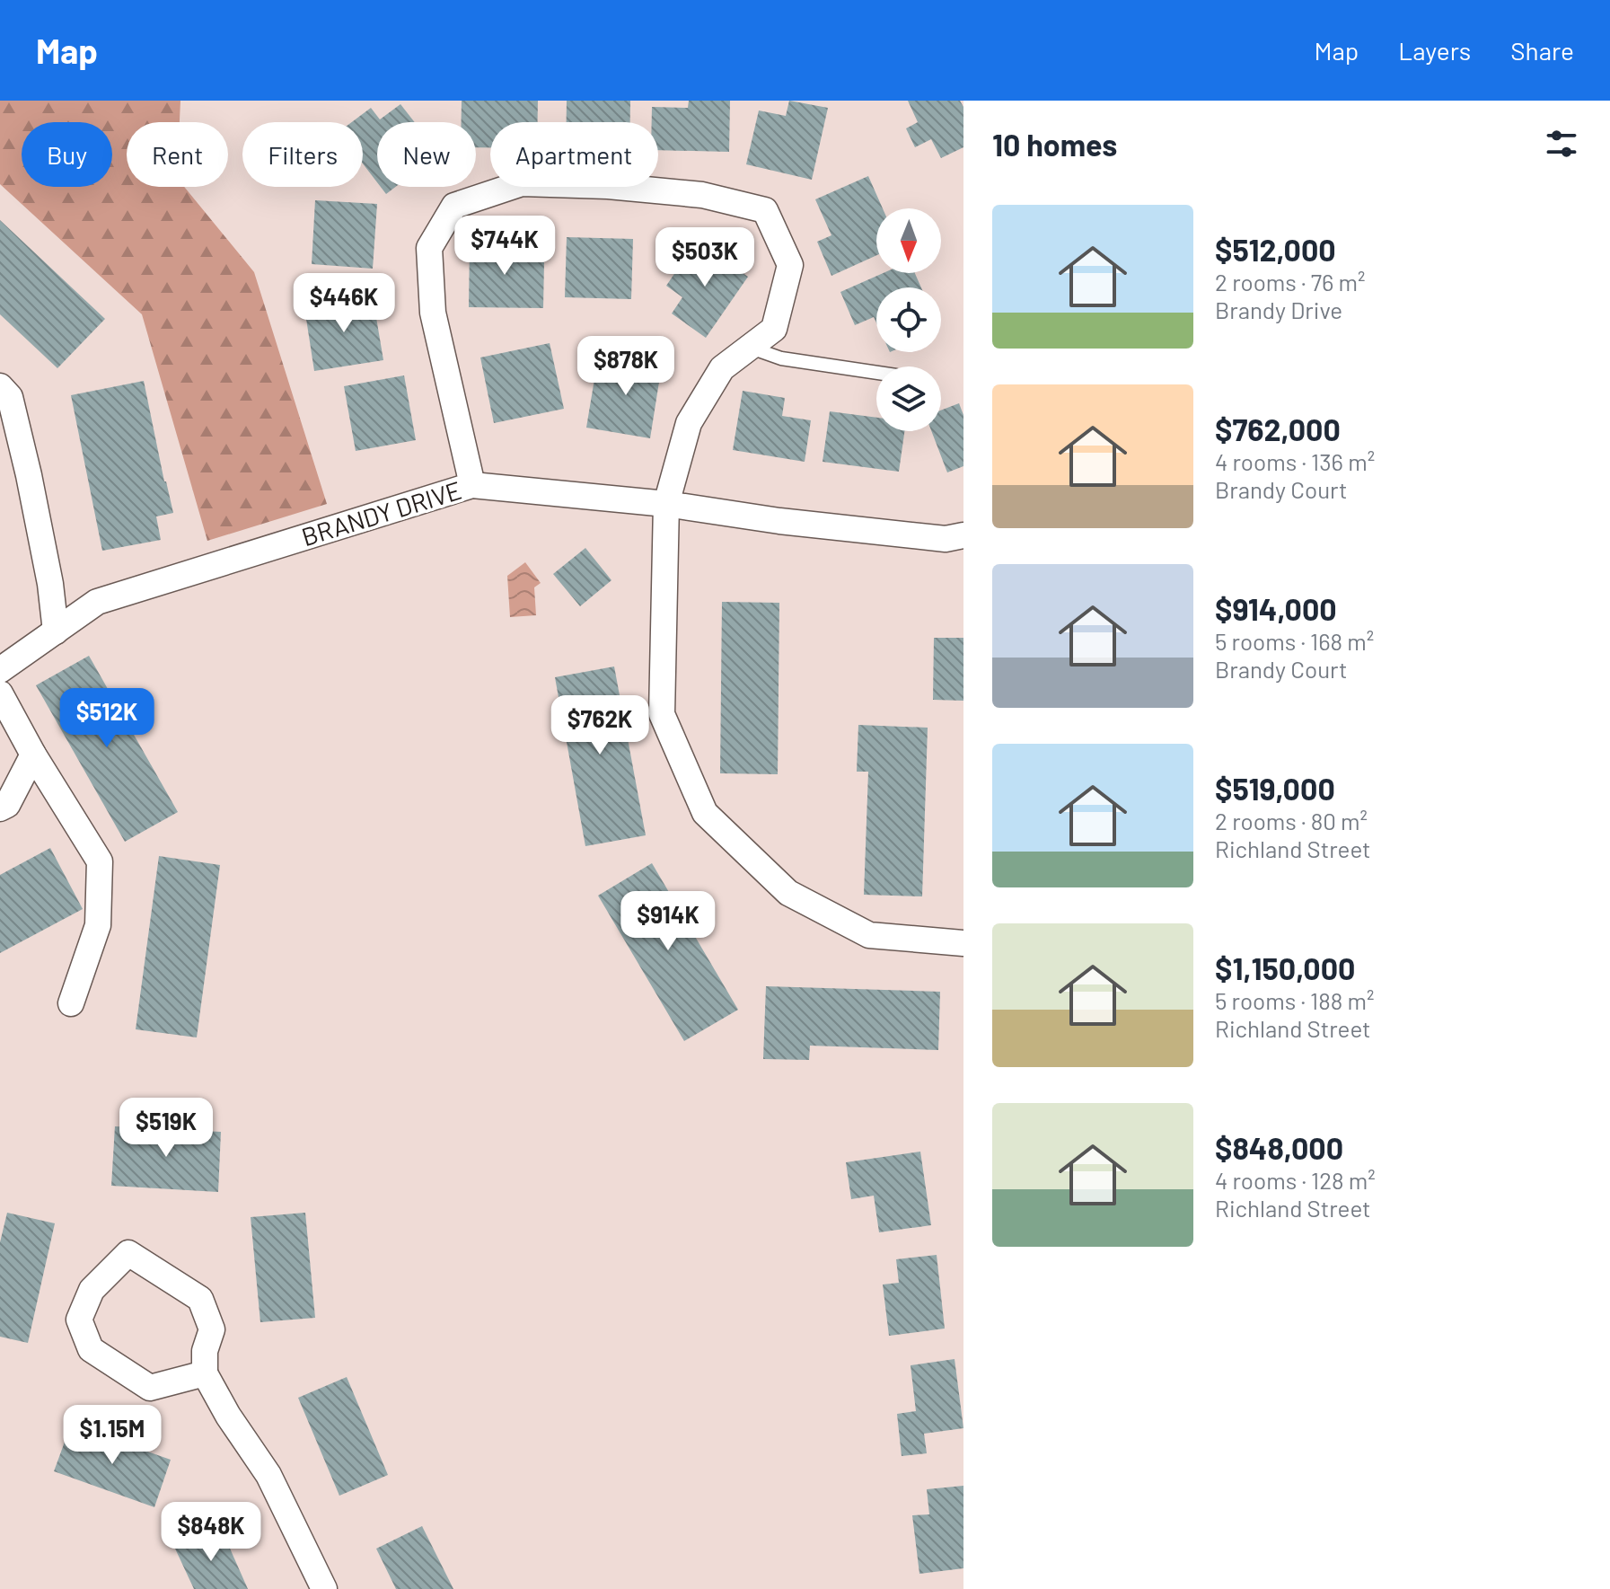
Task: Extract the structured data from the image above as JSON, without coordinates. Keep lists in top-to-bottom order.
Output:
{
  "streets": {
    "street": ["BRANDY DRIVE"]
  },
  "north": "bottom",
  "page": {
    "header": "Map",
    "nav": ["Map", "Layers", "Share"],
    "heading": "10 homes",
    "chip": [
      "Buy",
      "Rent",
      "Filters",
      "New",
      "Apartment"
    ],
    "list": [
      {
        "name": "$512,000",
        "note": "2 rooms · 76 m² · Brandy Drive"
      },
      {
        "name": "$762,000",
        "note": "4 rooms · 136 m² · Brandy Court"
      },
      {
        "name": "$914,000",
        "note": "5 rooms · 168 m² · Brandy Court"
      },
      {
        "name": "$519,000",
        "note": "2 rooms · 80 m² · Richland Street"
      },
      {
        "name": "$1,150,000",
        "note": "5 rooms · 188 m² · Richland Street"
      },
      {
        "name": "$848,000",
        "note": "4 rooms · 128 m² · Richland Street"
      }
    ],
    "price": [
      "$744K",
      "$503K",
      "$446K",
      "$878K",
      "$512K",
      "$762K",
      "$914K",
      "$519K",
      "$1.15M",
      "$848K"
    ]
  }
}
